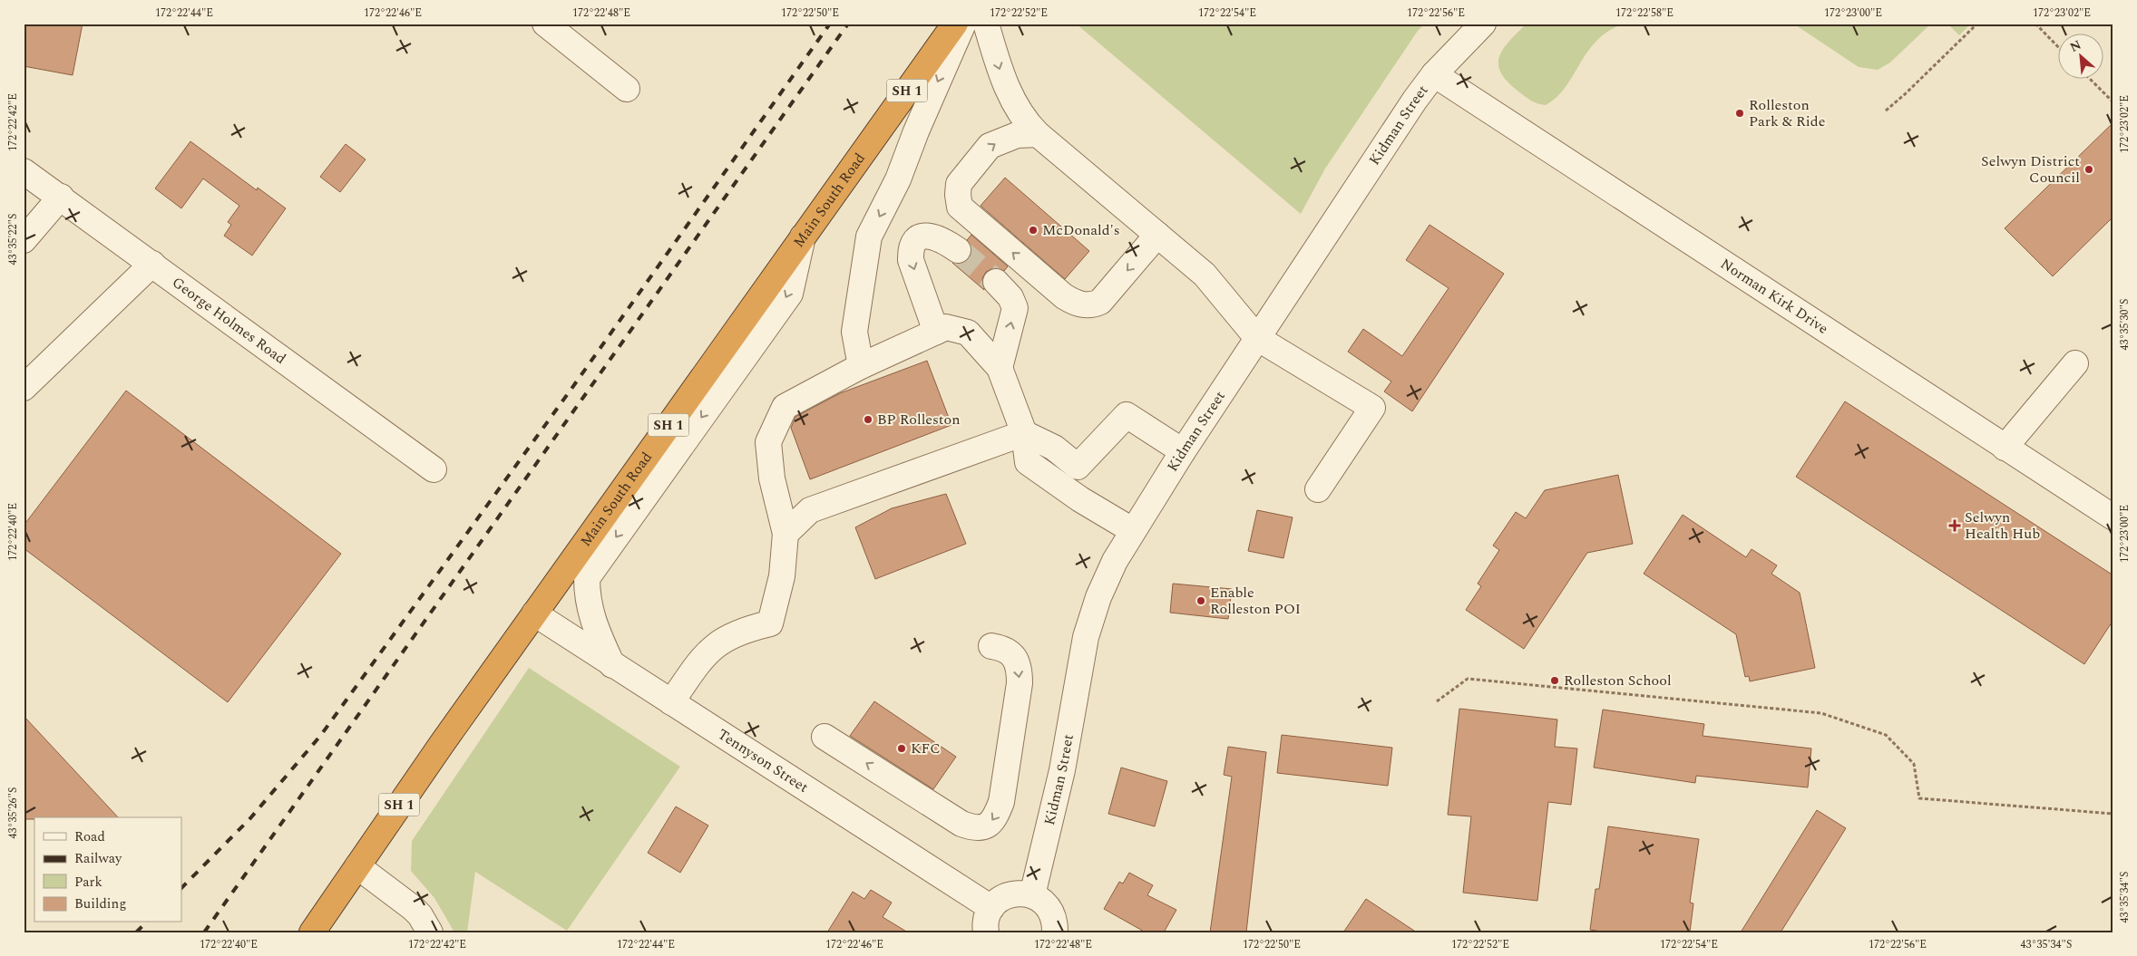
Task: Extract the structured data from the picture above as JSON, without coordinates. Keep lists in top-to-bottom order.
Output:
{
  "streets": {
    "highway": ["SH 1", "Main South Road"],
    "street": [
      "Kidman Street",
      "Norman Kirk Drive",
      "George Holmes Road",
      "Tennyson Street"
    ]
  },
  "crossings": [
    ["Kidman Street", "Norman Kirk Drive"],
    ["Main South Road", "Tennyson Street"]
  ],
  "places": {
    "other": [
      "Rolleston Park & Ride",
      "Selwyn District Council",
      "McDonald's",
      "BP Rolleston",
      "Enable Rolleston POI",
      "Rolleston School",
      "KFC"
    ],
    "health": ["Selwyn Health Hub"]
  },
  "legend": [
    "Road",
    "Railway",
    "Park",
    "Building"
  ],
  "north": "top left",
  "coordinates": [
    "172°22'44\"E",
    "172°22'46\"E",
    "172°22'48\"E",
    "172°22'50\"E",
    "172°22'52\"E",
    "172°22'54\"E",
    "172°22'56\"E",
    "172°22'58\"E",
    "172°23'00\"E",
    "172°23'02\"E",
    "172°22'42\"E",
    "43°35'22\"S",
    "43°35'30\"S",
    "172°22'40\"E",
    "43°35'26\"S",
    "43°35'34\"S"
  ]
}
